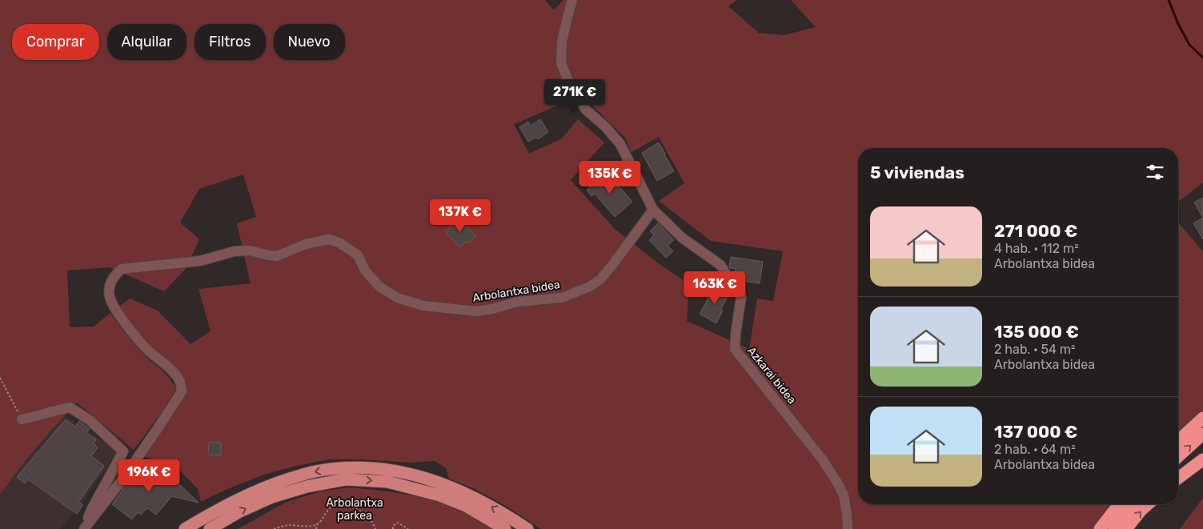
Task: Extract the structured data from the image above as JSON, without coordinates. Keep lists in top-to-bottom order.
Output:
{
  "streets": {
    "street": ["Arbolantxa bidea", "Azkarai bidea"]
  },
  "crossings": [
    ["Arbolantxa bidea", "Azkarai bidea"]
  ],
  "parks": ["Arbolantxa parkea"],
  "page": {
    "chip": [
      "Comprar",
      "Alquilar",
      "Filtros",
      "Nuevo"
    ],
    "price": [
      "271K €",
      "135K €",
      "137K €",
      "163K €",
      "196K €"
    ],
    "heading": "5 viviendas",
    "list": [
      {
        "name": "271 000 €",
        "note": "4 hab. · 112 m² · Arbolantxa bidea"
      },
      {
        "name": "135 000 €",
        "note": "2 hab. · 54 m² · Arbolantxa bidea"
      },
      {
        "name": "137 000 €",
        "note": "2 hab. · 64 m² · Arbolantxa bidea"
      }
    ]
  }
}
